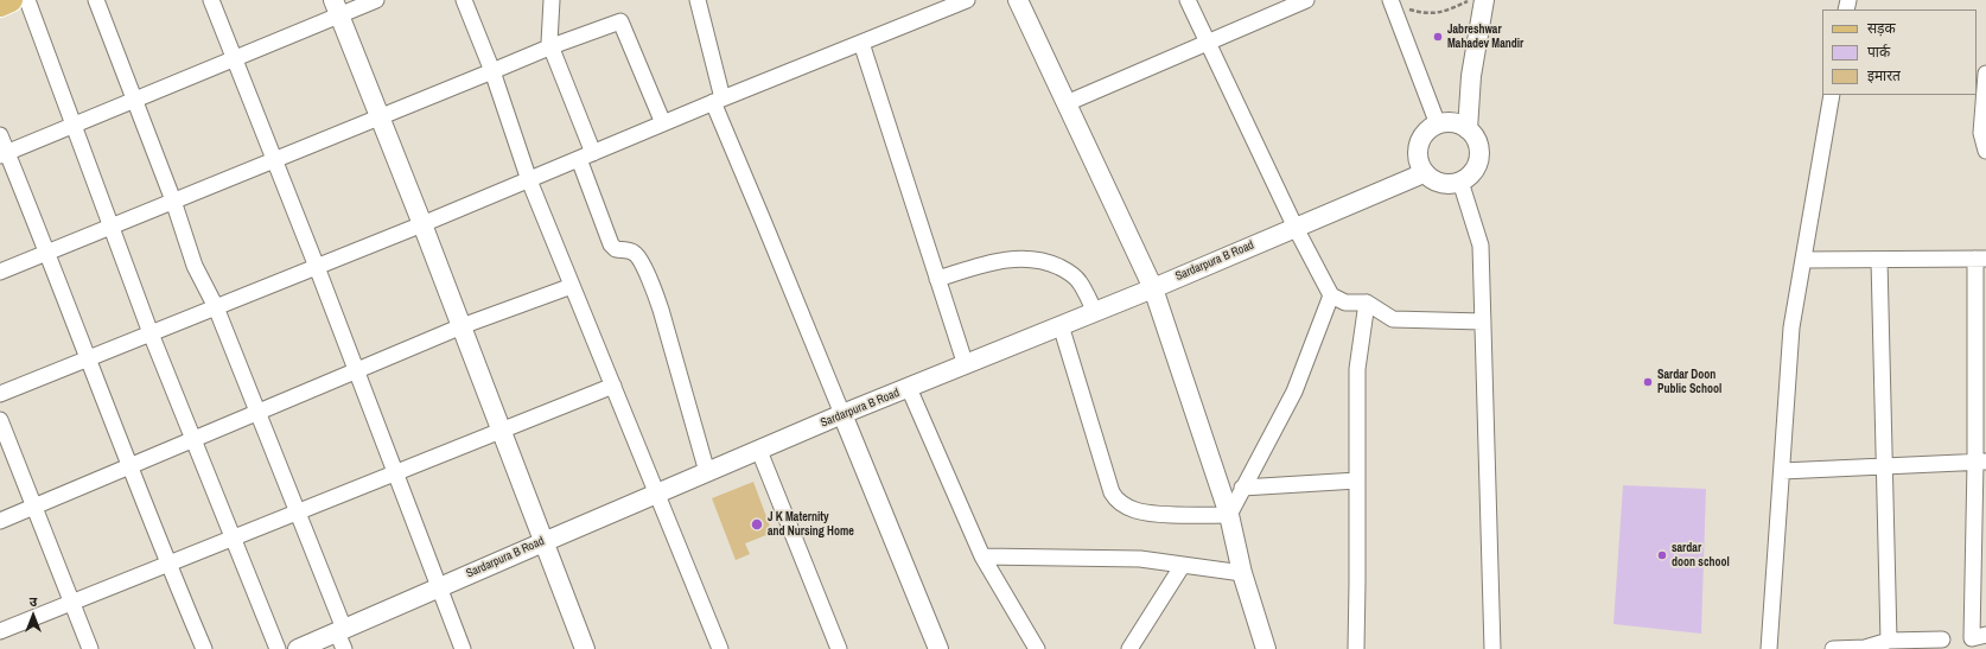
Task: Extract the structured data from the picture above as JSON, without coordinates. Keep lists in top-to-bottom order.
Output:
{
  "streets": {
    "street": ["Sardarpura B Road"]
  },
  "places": [
    "Jabreshwar Mahadev Mandir",
    "Sardar Doon Public School",
    "J K Maternity and Nursing Home",
    "sardar doon school"
  ],
  "legend": ["सड़क", "पार्क", "इमारत"],
  "north": "top"
}
